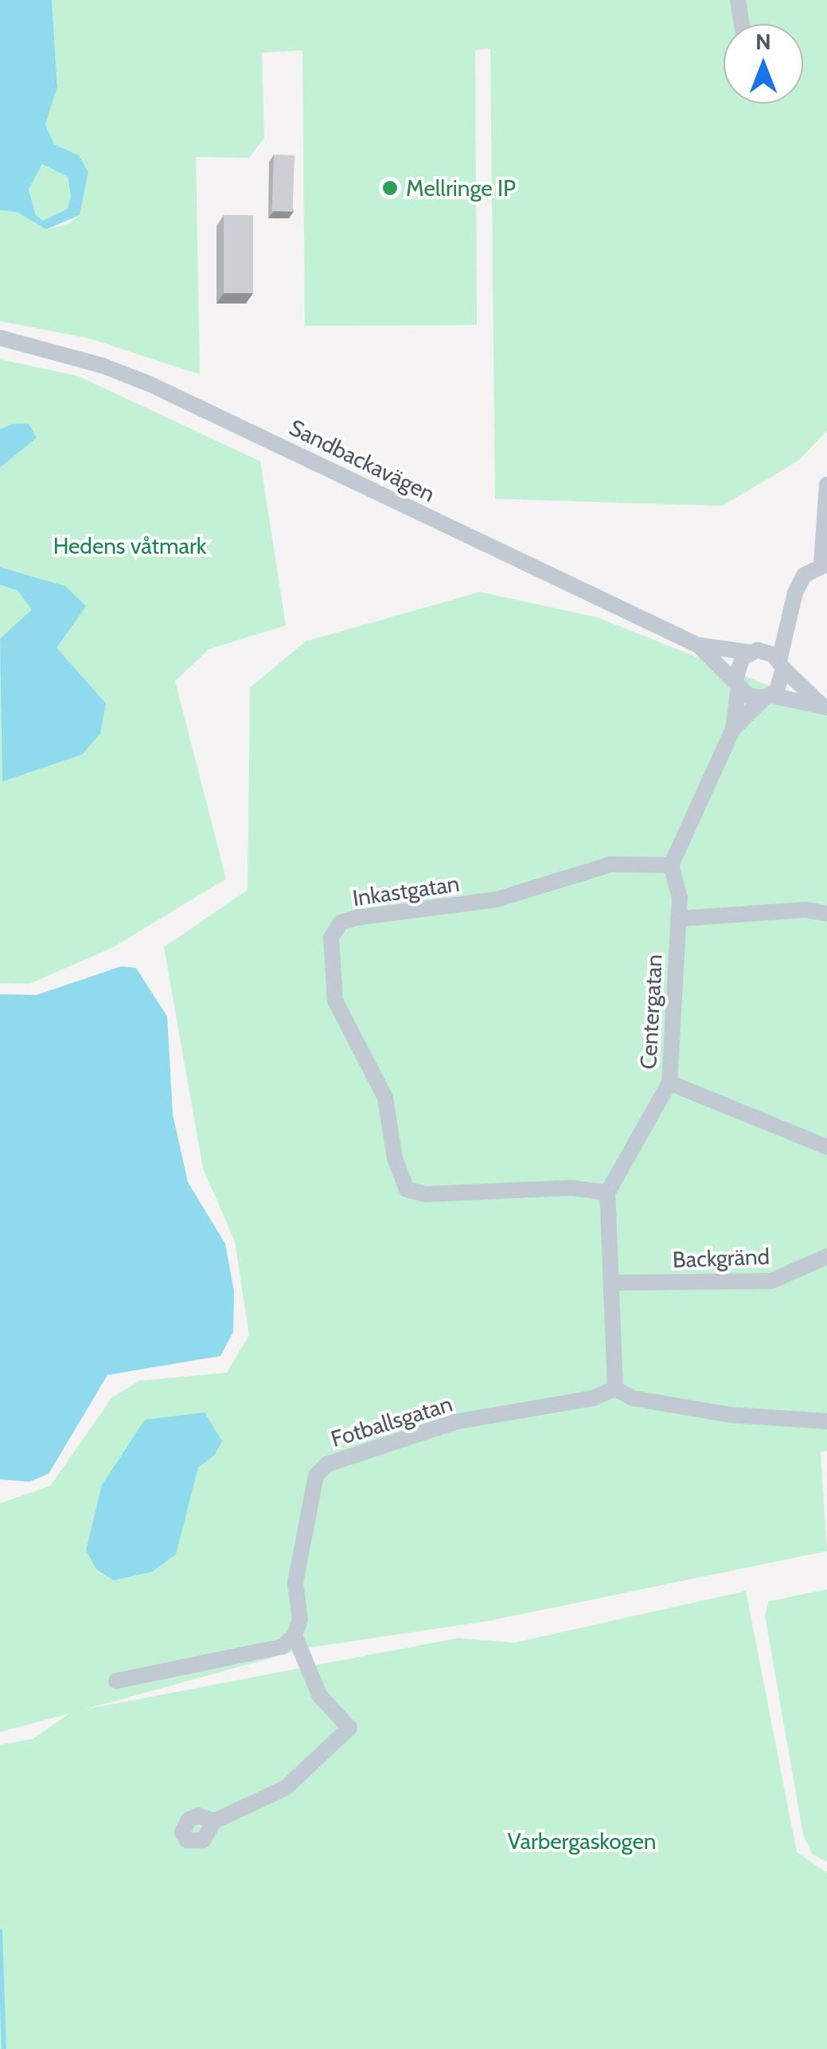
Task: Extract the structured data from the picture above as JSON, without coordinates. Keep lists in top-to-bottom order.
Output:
{
  "streets": {
    "street": [
      "Sandbackavägen",
      "Inkastgatan",
      "Centergatan",
      "Backgränd",
      "Fotballsgatan"
    ]
  },
  "crossings": [
    ["Inkastgatan", "Centergatan"]
  ],
  "parks": ["Hedens våtmark", "Varbergaskogen"],
  "places": ["Mellringe IP"],
  "north": "top"
}
